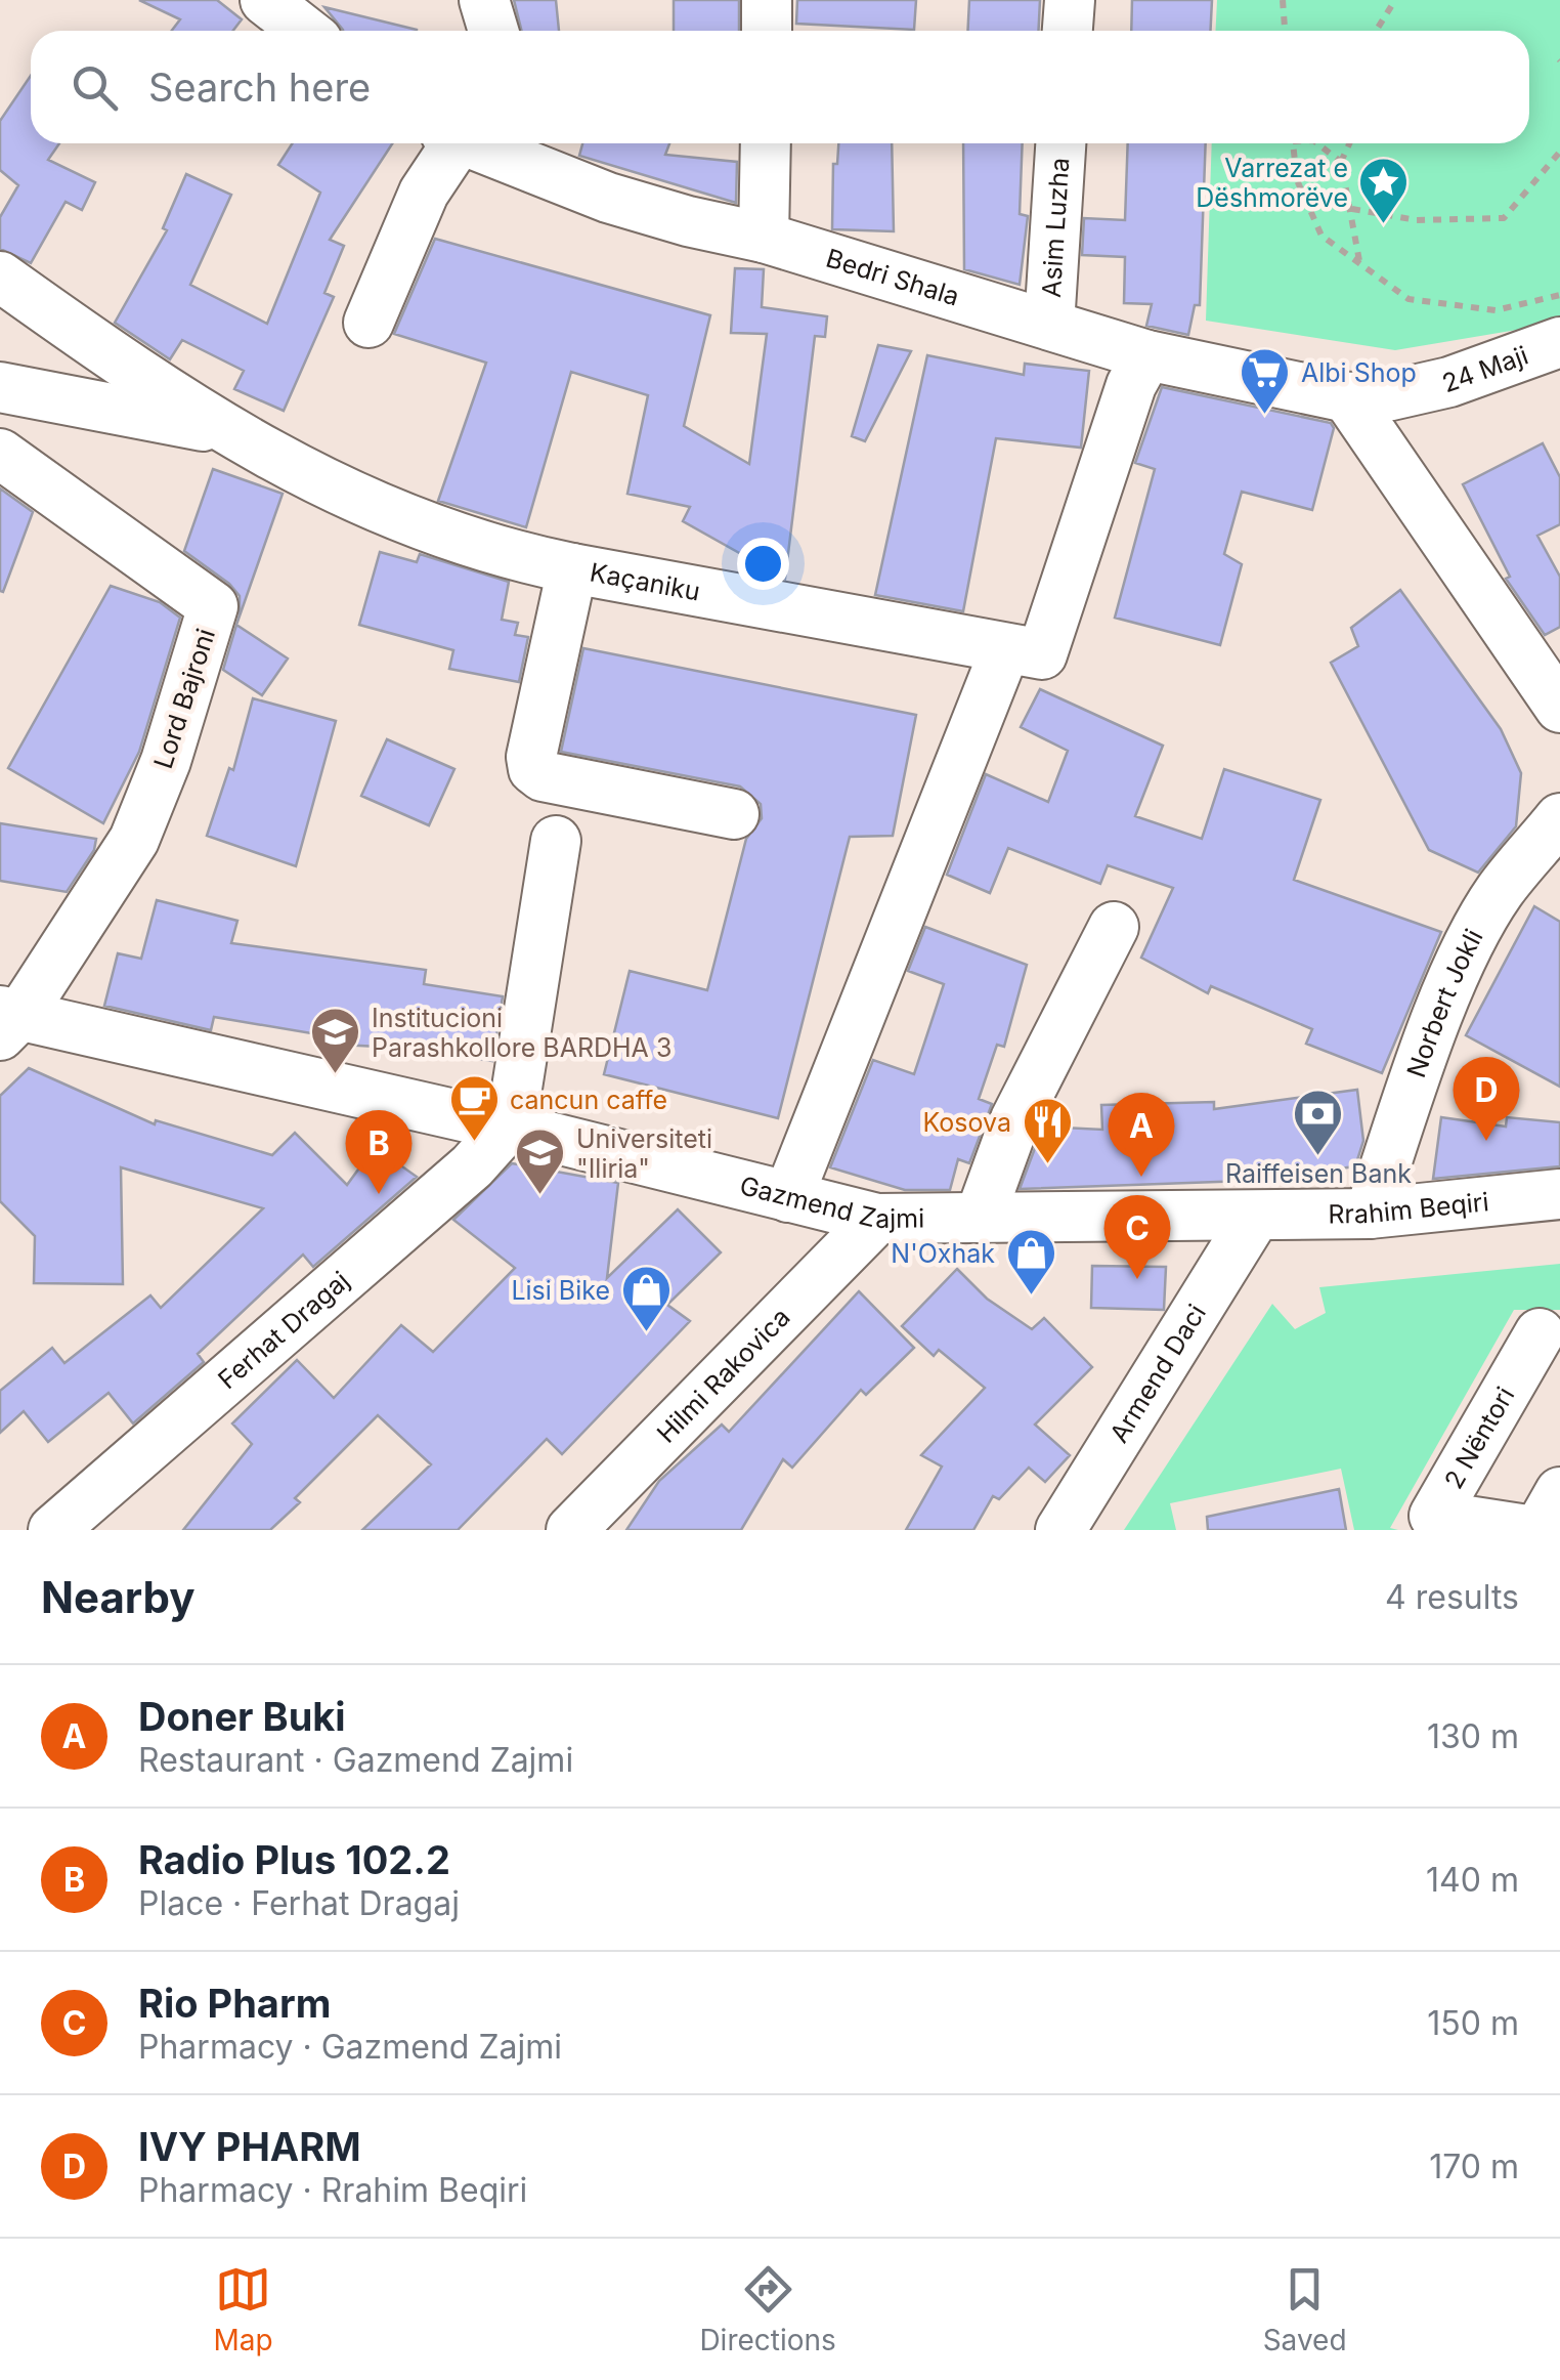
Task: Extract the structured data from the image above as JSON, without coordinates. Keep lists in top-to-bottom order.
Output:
{
  "streets": {
    "street": [
      "Asim Luzha",
      "Bedri Shala",
      "24 Maji",
      "Kaçaniku",
      "Lord Bajroni",
      "Norbert Jokli",
      "Gazmend Zajmi",
      "Rrahim Beqiri",
      "Ferhat Dragaj",
      "Armend Daci",
      "Hilmi Rakovica",
      "2 Nëntori"
    ]
  },
  "crossings": [
    ["Asim Luzha", "Bedri Shala"],
    ["Bedri Shala", "24 Maji"],
    ["Bedri Shala", "Kaçaniku"],
    ["Lord Bajroni", "Gazmend Zajmi"],
    ["Norbert Jokli", "Rrahim Beqiri"],
    ["Gazmend Zajmi", "Rrahim Beqiri"],
    ["Gazmend Zajmi", "Ferhat Dragaj"],
    ["Gazmend Zajmi", "Armend Daci"],
    ["Gazmend Zajmi", "Hilmi Rakovica"],
    ["Rrahim Beqiri", "Armend Daci"]
  ],
  "places": {
    "place": ["Varrezat e Dëshmorëve"],
    "supermarket": ["Albi Shop"],
    "school or university": ["Institucioni Parashkollore BARDHA 3", "Universiteti \"Iliria\""],
    "cafe": ["cancun caffe"],
    "bank": ["Raiffeisen Bank"],
    "restaurant": ["Kosova"],
    "shop": ["N'Oxhak", "Lisi Bike"]
  },
  "page": {
    "search": "Search here",
    "pins": [
      "D",
      "A",
      "B",
      "C"
    ],
    "heading": ["Nearby", "4 results"],
    "list": [
      {
        "mark": "A",
        "name": "Doner Buki",
        "note": "Restaurant · Gazmend Zajmi",
        "value": "130 m"
      },
      {
        "mark": "B",
        "name": "Radio Plus 102.2",
        "note": "Place · Ferhat Dragaj",
        "value": "140 m"
      },
      {
        "mark": "C",
        "name": "Rio Pharm",
        "note": "Pharmacy · Gazmend Zajmi",
        "value": "150 m"
      },
      {
        "mark": "D",
        "name": "IVY PHARM",
        "note": "Pharmacy · Rrahim Beqiri",
        "value": "170 m"
      }
    ],
    "nav": ["Map", "Directions", "Saved"]
  }
}
